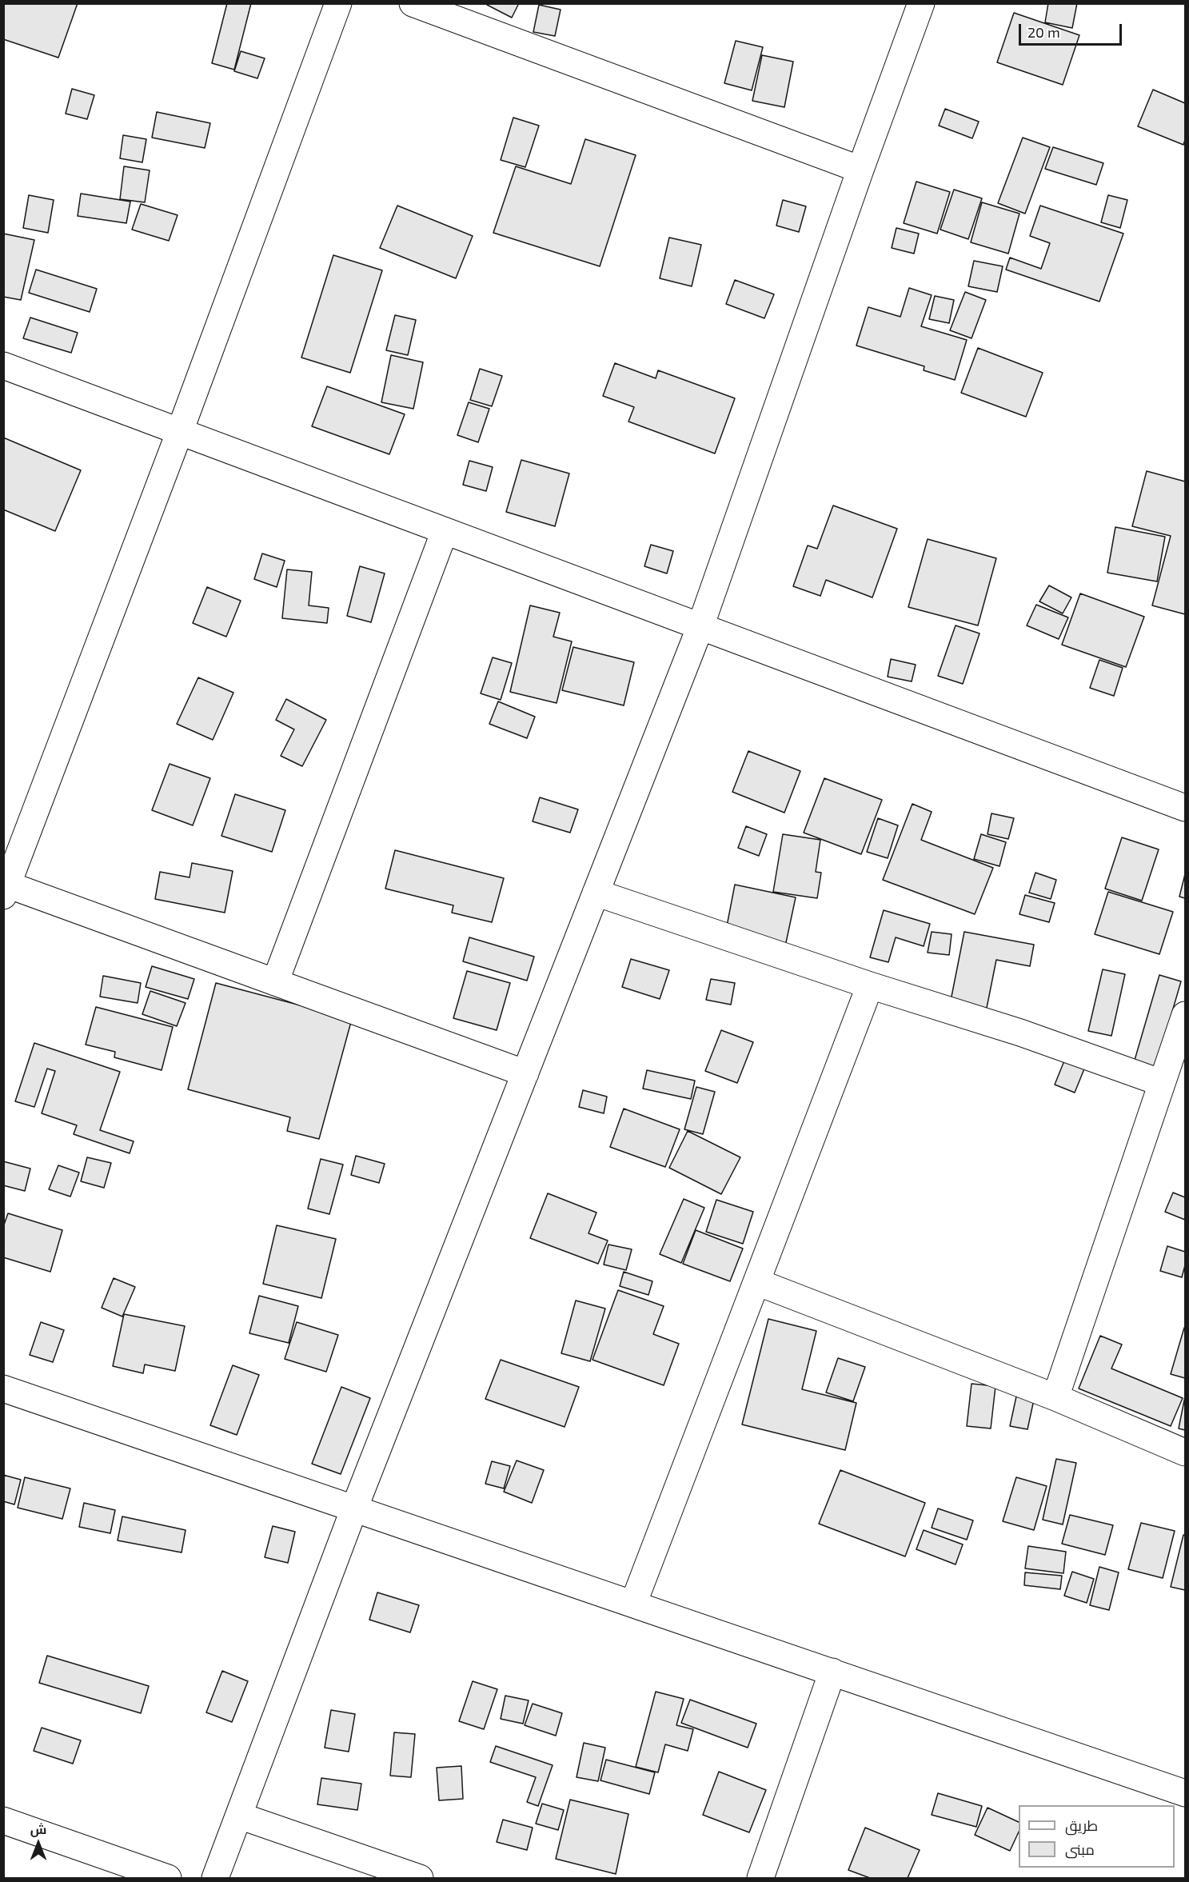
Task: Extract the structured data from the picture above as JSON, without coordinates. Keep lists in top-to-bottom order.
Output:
{
  "legend": ["طريق", "مبنى"],
  "scale_bar": "20 m",
  "north": "top"
}
